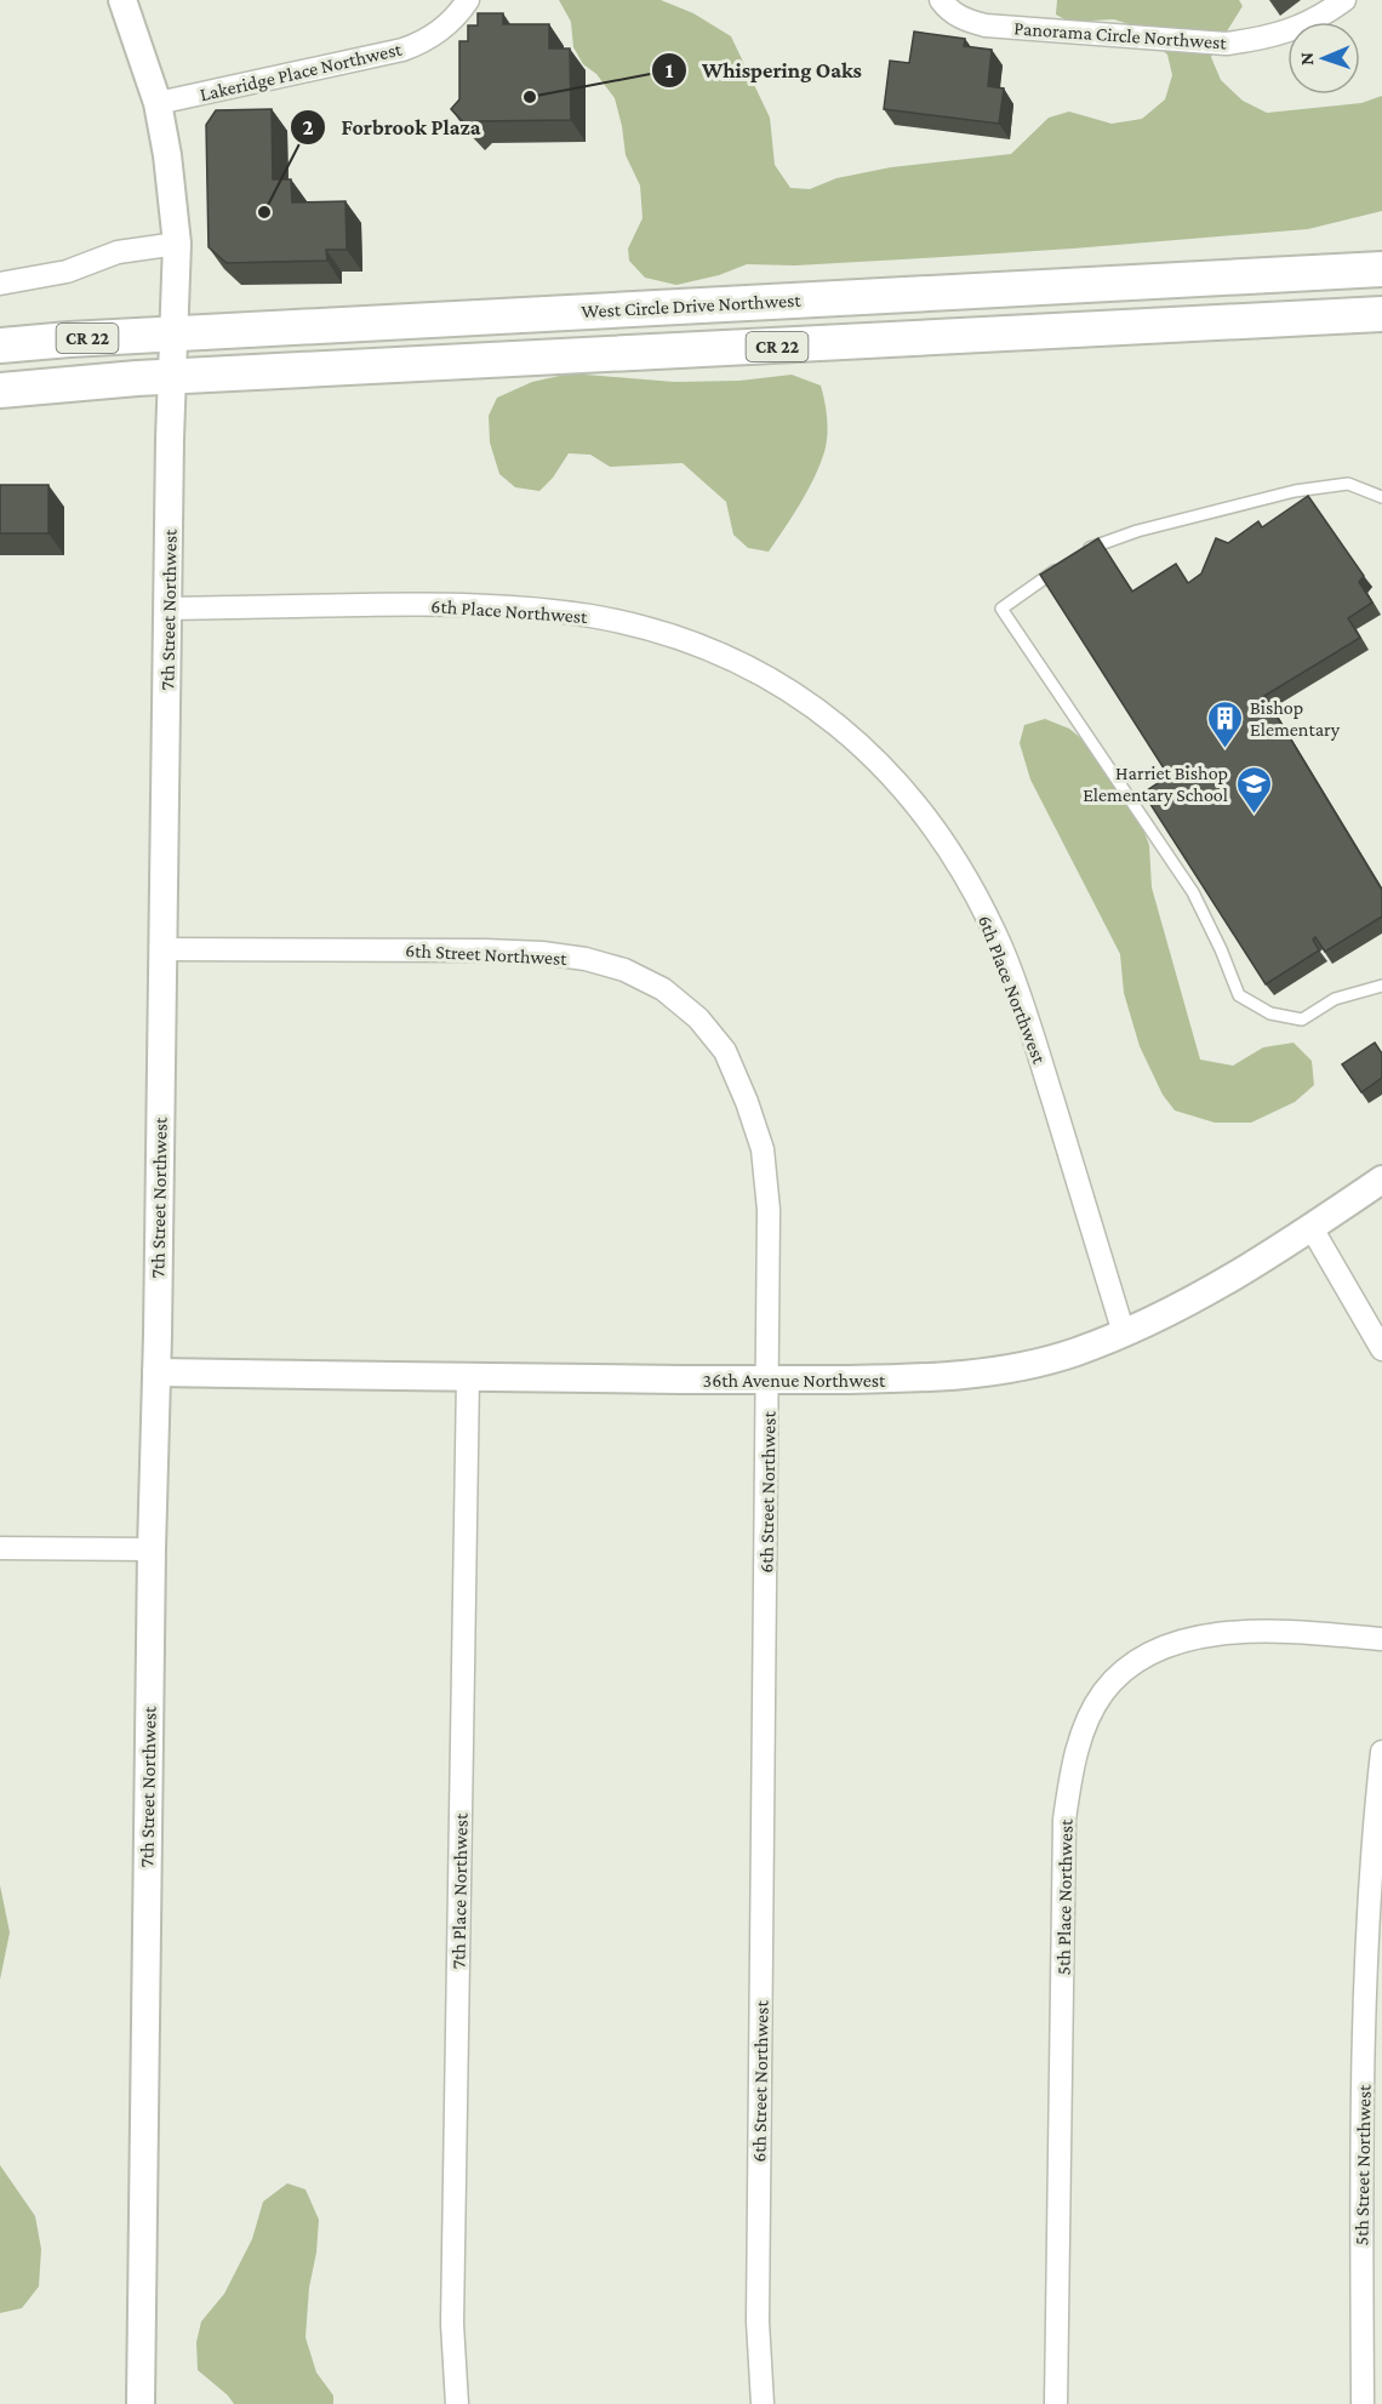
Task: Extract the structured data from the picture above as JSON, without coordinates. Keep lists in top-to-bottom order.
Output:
{
  "streets": {
    "main road": ["West Circle Drive Northwest", "CR 22"],
    "street": [
      "Panorama Circle Northwest",
      "Lakeridge Place Northwest",
      "7th Street Northwest",
      "6th Place Northwest",
      "6th Street Northwest",
      "36th Avenue Northwest",
      "7th Place Northwest",
      "5th Place Northwest",
      "5th Street Northwest"
    ]
  },
  "crossings": [
    ["Lakeridge Place Northwest", "7th Street Northwest"],
    ["West Circle Drive Northwest", "7th Street Northwest"],
    ["CR 22", "7th Street Northwest"],
    ["7th Street Northwest", "6th Place Northwest"],
    ["7th Street Northwest", "6th Street Northwest"],
    ["7th Street Northwest", "36th Avenue Northwest"],
    ["6th Place Northwest", "36th Avenue Northwest"],
    ["6th Street Northwest", "36th Avenue Northwest"],
    ["36th Avenue Northwest", "7th Place Northwest"]
  ],
  "places": {
    "other": ["Whispering Oaks", "Forbrook Plaza"],
    "building": ["Bishop Elementary"],
    "school or university": ["Harriet Bishop Elementary School"]
  },
  "north": "left"
}
